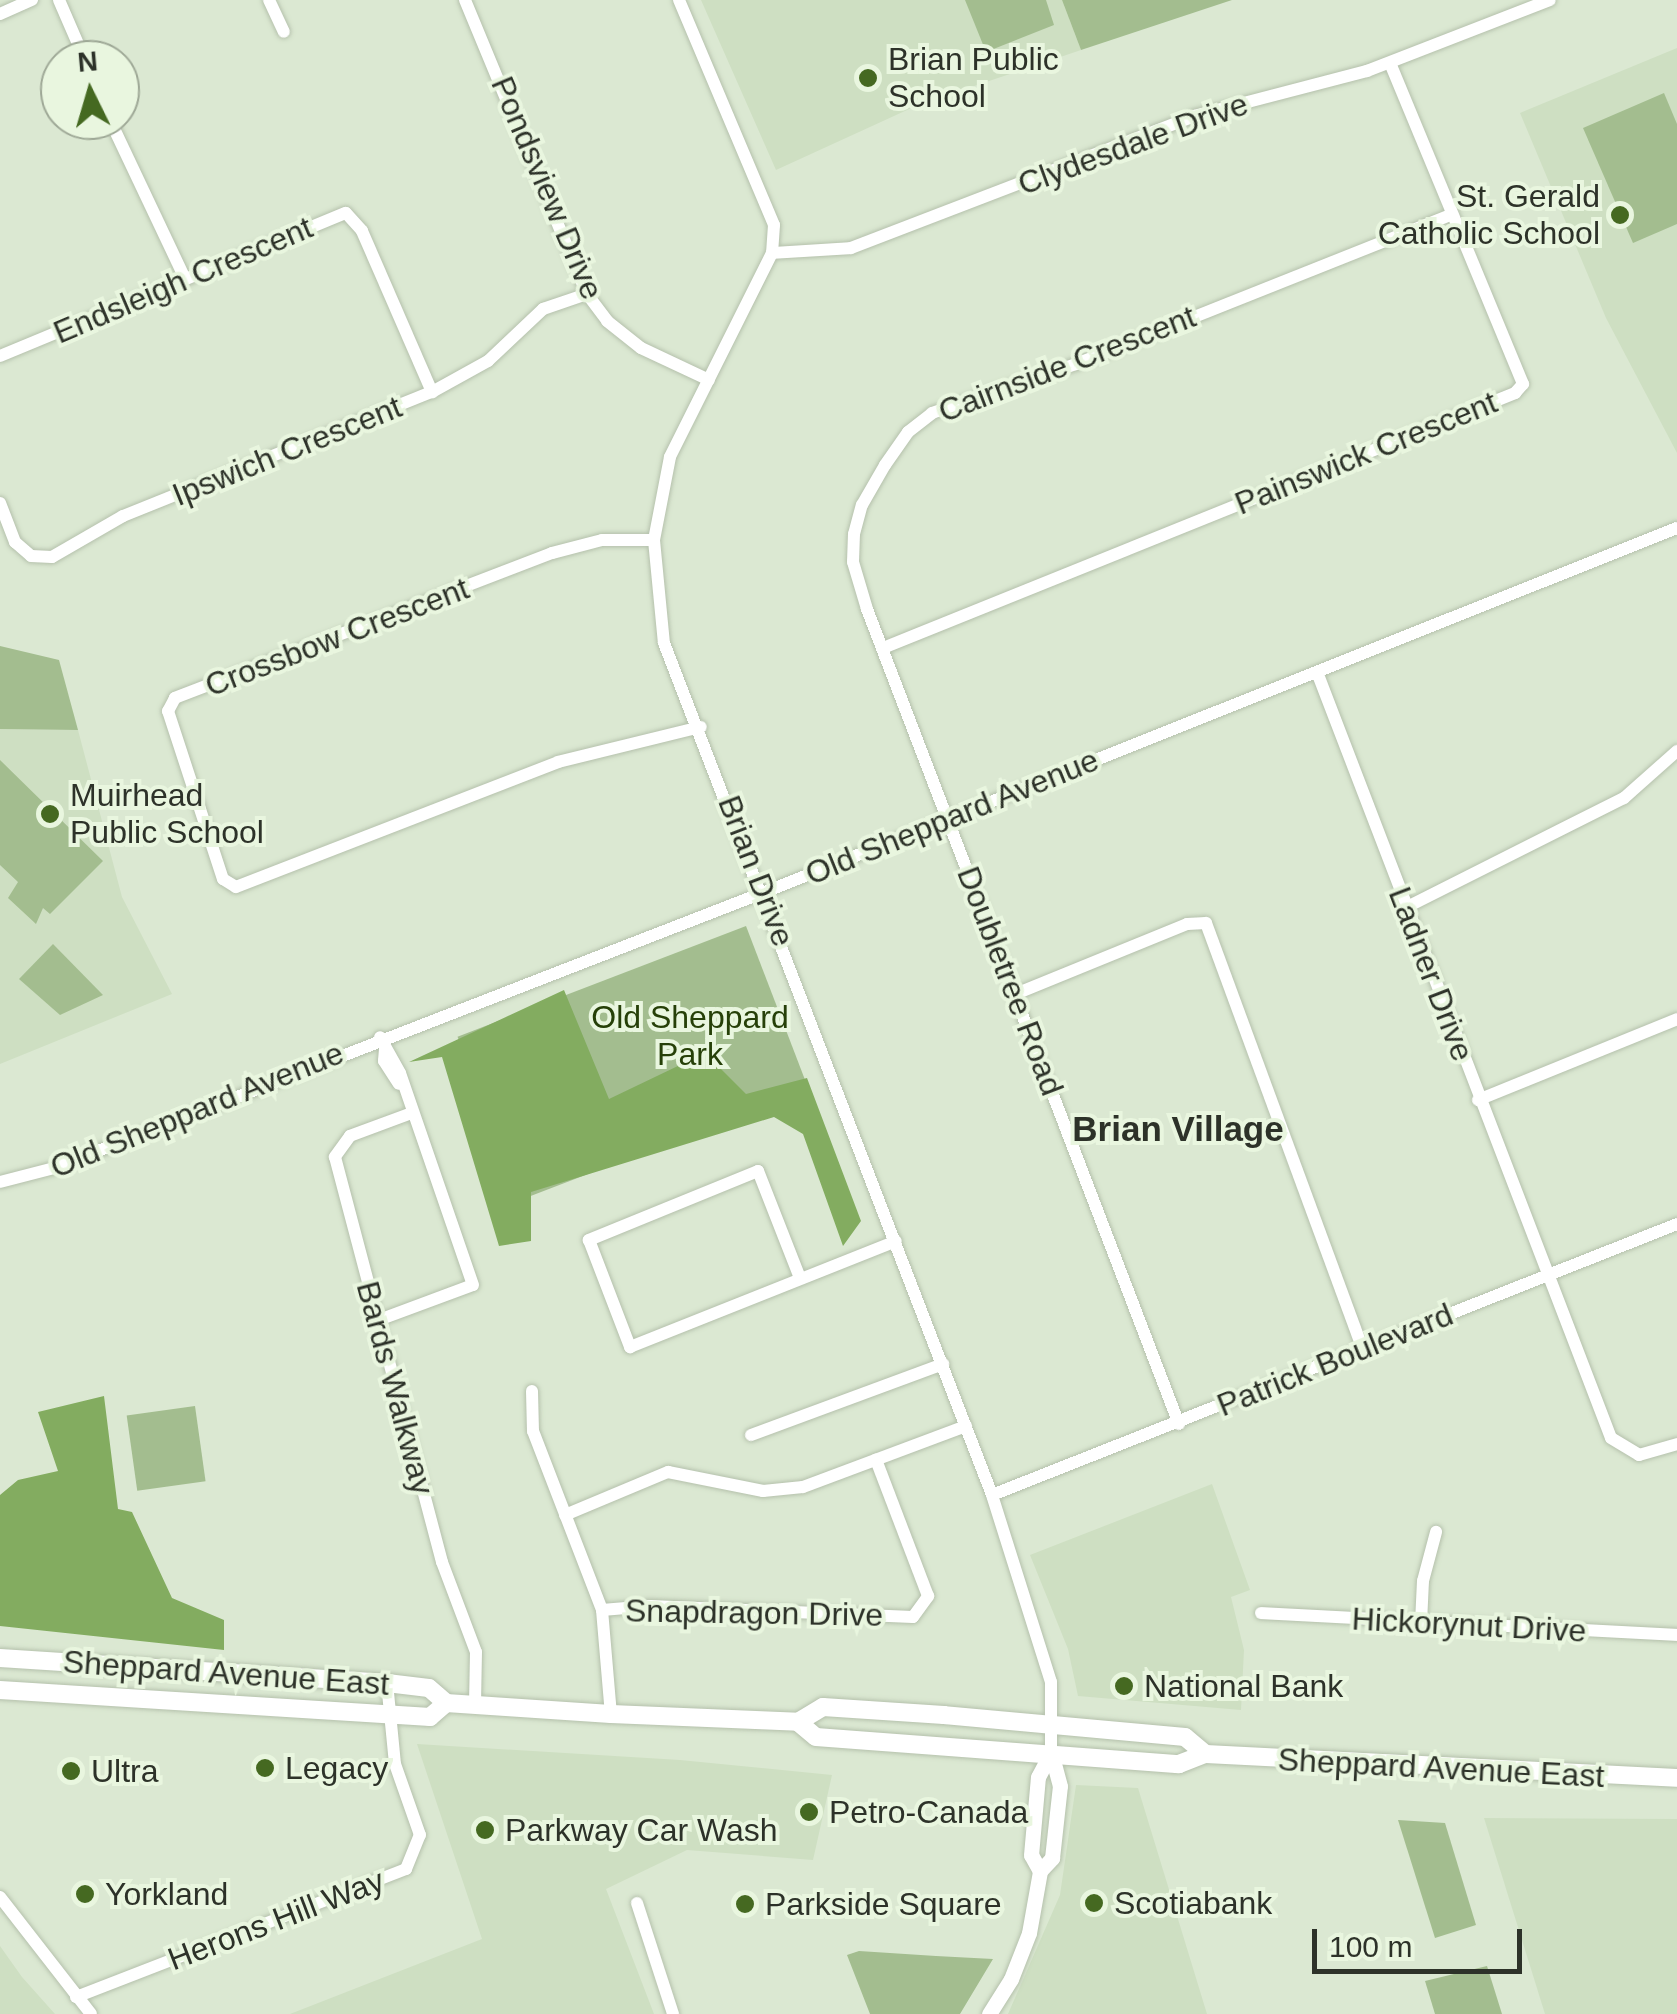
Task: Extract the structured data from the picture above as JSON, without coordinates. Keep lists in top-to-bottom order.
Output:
{
  "streets": {
    "main road": ["Sheppard Avenue East"],
    "street": [
      "Clydesdale Drive",
      "Pondsview Drive",
      "Endsleigh Crescent",
      "Cairnside Crescent",
      "Ipswich Crescent",
      "Painswick Crescent",
      "Crossbow Crescent",
      "Old Sheppard Avenue",
      "Brian Drive",
      "Ladner Drive",
      "Doubletree Road",
      "Patrick Boulevard",
      "Bards Walkway",
      "Snapdragon Drive",
      "Hickorynut Drive",
      "Herons Hill Way"
    ]
  },
  "crossings": [
    ["Clydesdale Drive", "Painswick Crescent"],
    ["Clydesdale Drive", "Brian Drive"],
    ["Pondsview Drive", "Ipswich Crescent"],
    ["Pondsview Drive", "Brian Drive"],
    ["Endsleigh Crescent", "Ipswich Crescent"],
    ["Cairnside Crescent", "Painswick Crescent"],
    ["Cairnside Crescent", "Old Sheppard Avenue"],
    ["Cairnside Crescent", "Doubletree Road"],
    ["Crossbow Crescent", "Brian Drive"],
    ["Old Sheppard Avenue", "Brian Drive"],
    ["Old Sheppard Avenue", "Ladner Drive"],
    ["Old Sheppard Avenue", "Doubletree Road"],
    ["Brian Drive", "Patrick Boulevard"],
    ["Brian Drive", "Sheppard Avenue East"],
    ["Ladner Drive", "Patrick Boulevard"],
    ["Doubletree Road", "Patrick Boulevard"],
    ["Bards Walkway", "Sheppard Avenue East"],
    ["Sheppard Avenue East", "Herons Hill Way"]
  ],
  "districts": ["Brian Village"],
  "parks": ["Old Sheppard Park"],
  "places": [
    "Brian Public School",
    "St. Gerald Catholic School",
    "Muirhead Public School",
    "National Bank",
    "Legacy",
    "Ultra",
    "Petro-Canada",
    "Parkway Car Wash",
    "Yorkland",
    "Scotiabank",
    "Parkside Square"
  ],
  "scale_bar": "100 m",
  "north": "top"
}
